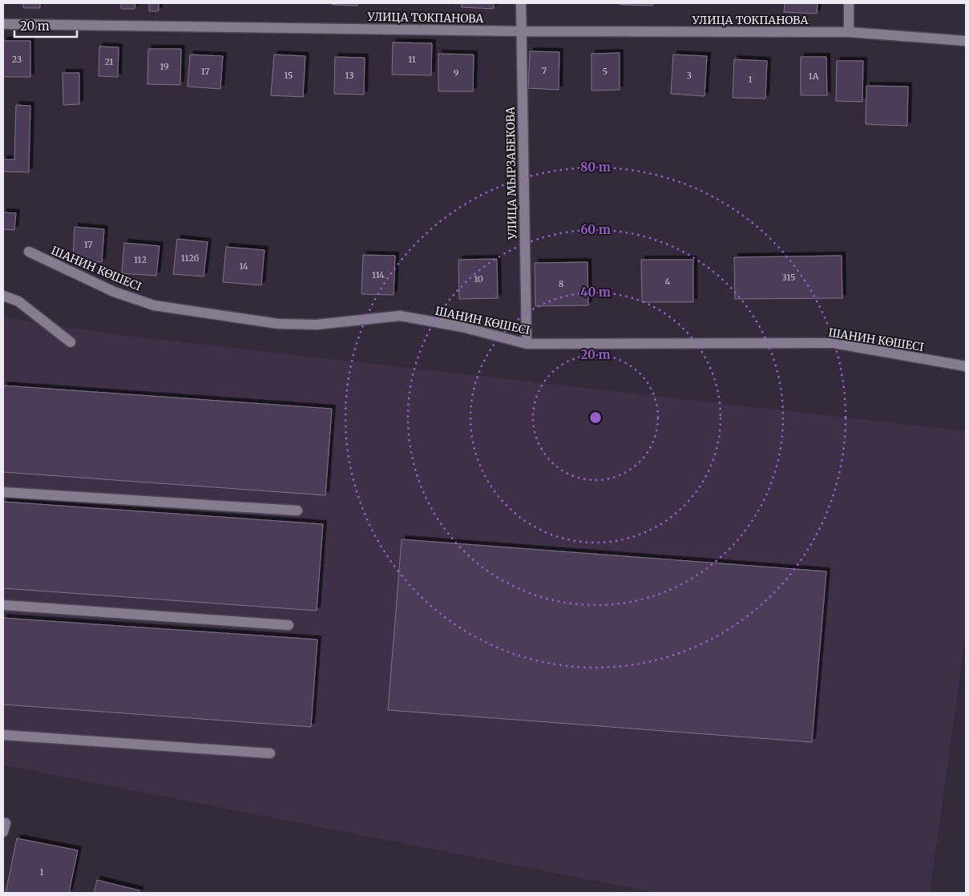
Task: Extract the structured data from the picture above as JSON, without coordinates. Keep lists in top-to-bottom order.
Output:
{
  "streets": {
    "street": ["УЛИЦА ТОКПАНОВА", "УЛИЦА МЫРЗАБЕКОВА", "ШАНИН КӨШЕСІ"]
  },
  "crossings": [
    ["УЛИЦА ТОКПАНОВА", "УЛИЦА МЫРЗАБЕКОВА"],
    ["УЛИЦА МЫРЗАБЕКОВА", "ШАНИН КӨШЕСІ"]
  ],
  "house_numbers": [
    "23",
    "11",
    "21",
    "19",
    "7",
    "17",
    "5",
    "9",
    "15",
    "13",
    "3",
    "1А",
    "1",
    "17",
    "112б",
    "112",
    "14",
    "114",
    "315",
    "10",
    "4",
    "8",
    "1"
  ],
  "scale_bar": "20 m",
  "rings": [
    "80 m",
    "60 m",
    "40 m",
    "20 m"
  ]
}
